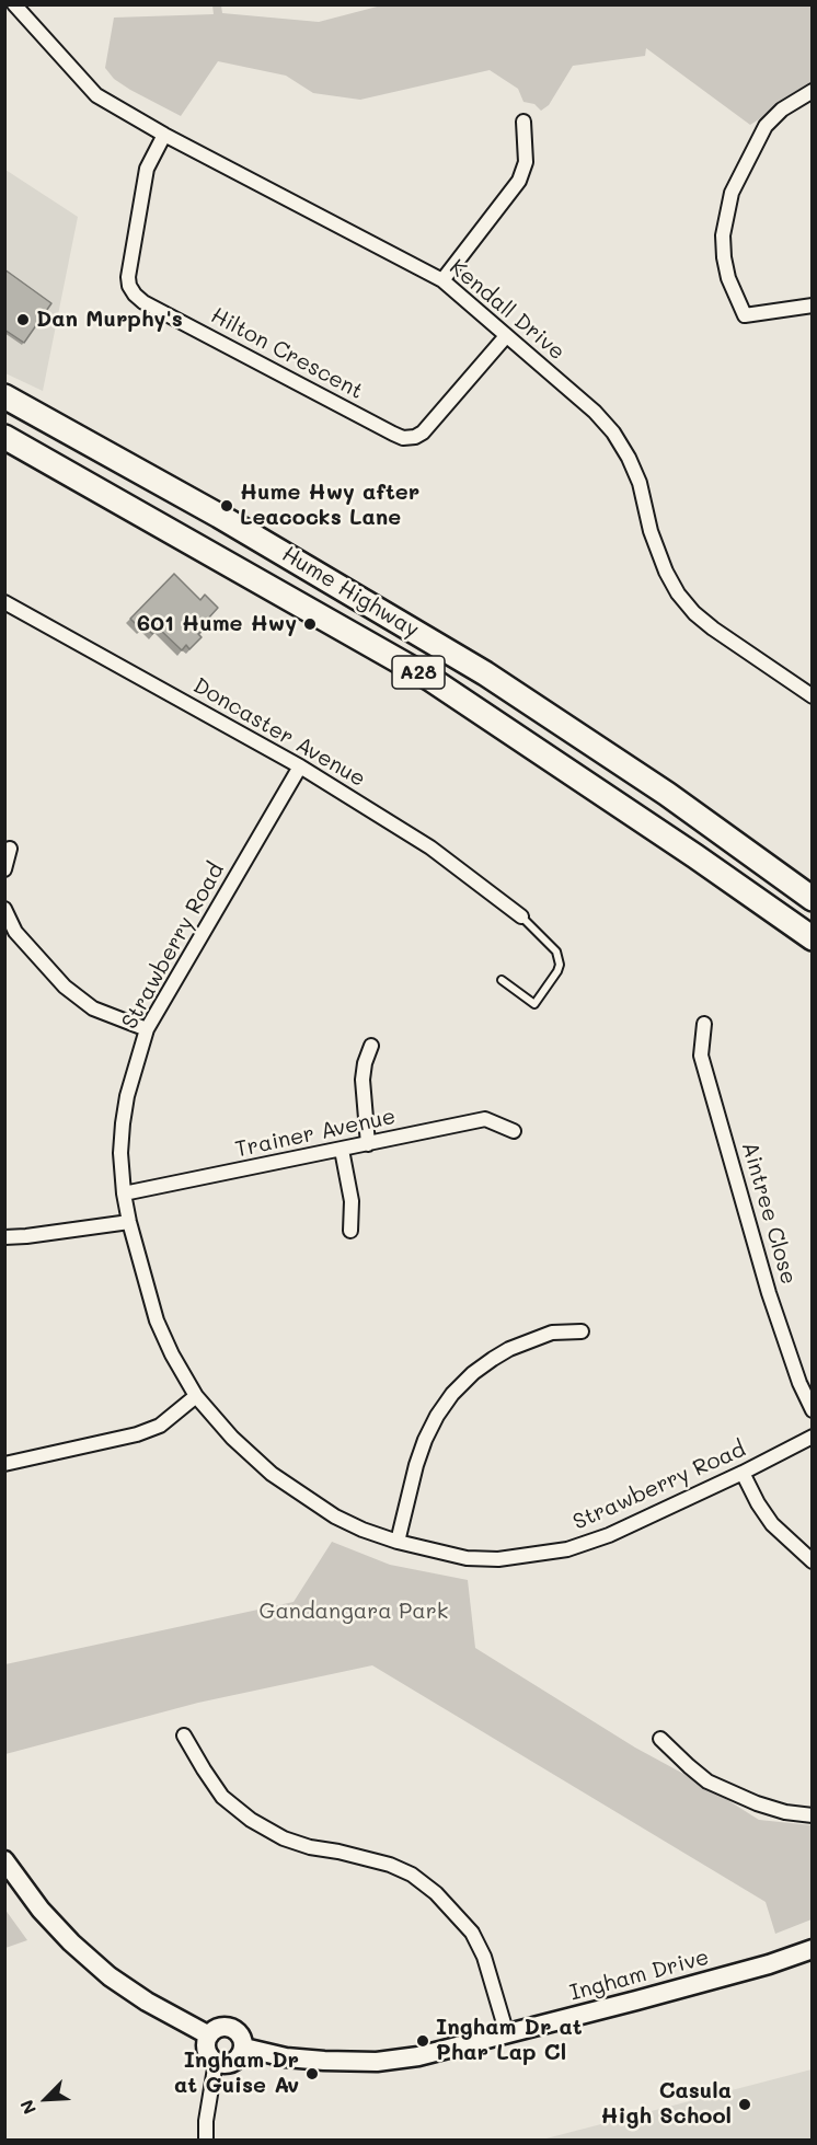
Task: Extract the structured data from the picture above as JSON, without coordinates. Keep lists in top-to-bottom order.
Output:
{
  "streets": {
    "highway": ["Hume Highway", "A28"],
    "street": [
      "Kendall Drive",
      "Hilton Crescent",
      "Doncaster Avenue",
      "Strawberry Road",
      "Trainer Avenue",
      "Aintree Close",
      "Ingham Drive"
    ]
  },
  "crossings": [
    ["Kendall Drive", "Hilton Crescent"],
    ["Doncaster Avenue", "Strawberry Road"],
    ["Strawberry Road", "Trainer Avenue"]
  ],
  "parks": ["Gandangara Park"],
  "places": [
    "Dan Murphy's",
    "Hume Hwy after Leacocks Lane",
    "601 Hume Hwy",
    "Ingham Dr at Phar Lap Cl",
    "Ingham Dr at Guise Av",
    "Casula High School"
  ],
  "north": "bottom left"
}
